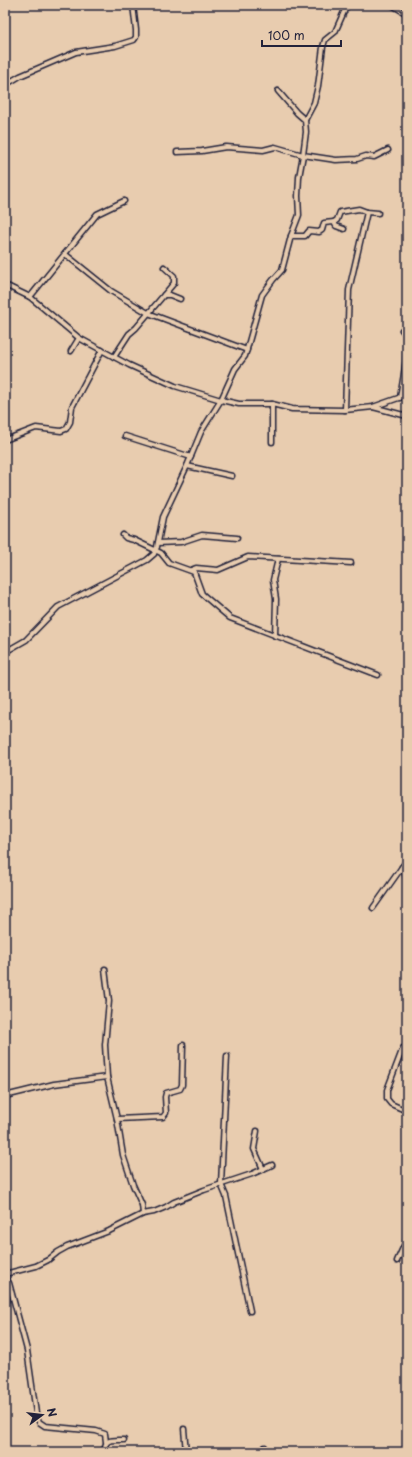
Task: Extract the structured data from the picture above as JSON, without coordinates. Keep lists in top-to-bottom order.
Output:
{
  "scale_bar": "100 m",
  "north": "right"
}
